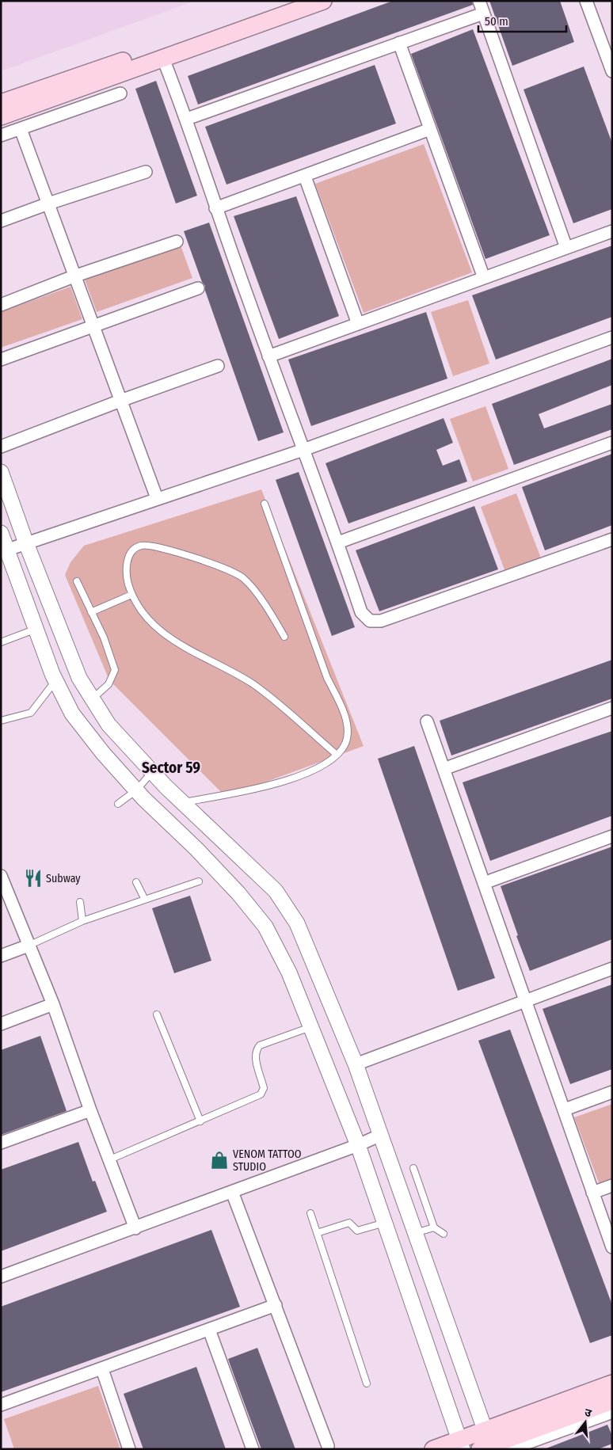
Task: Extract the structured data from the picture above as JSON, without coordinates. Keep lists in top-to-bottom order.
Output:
{
  "districts": ["Sector 59"],
  "places": {
    "restaurant": ["Subway"],
    "shop": ["VENOM TATTOO STUDIO"]
  },
  "scale_bar": "50 m",
  "north": "top"
}
